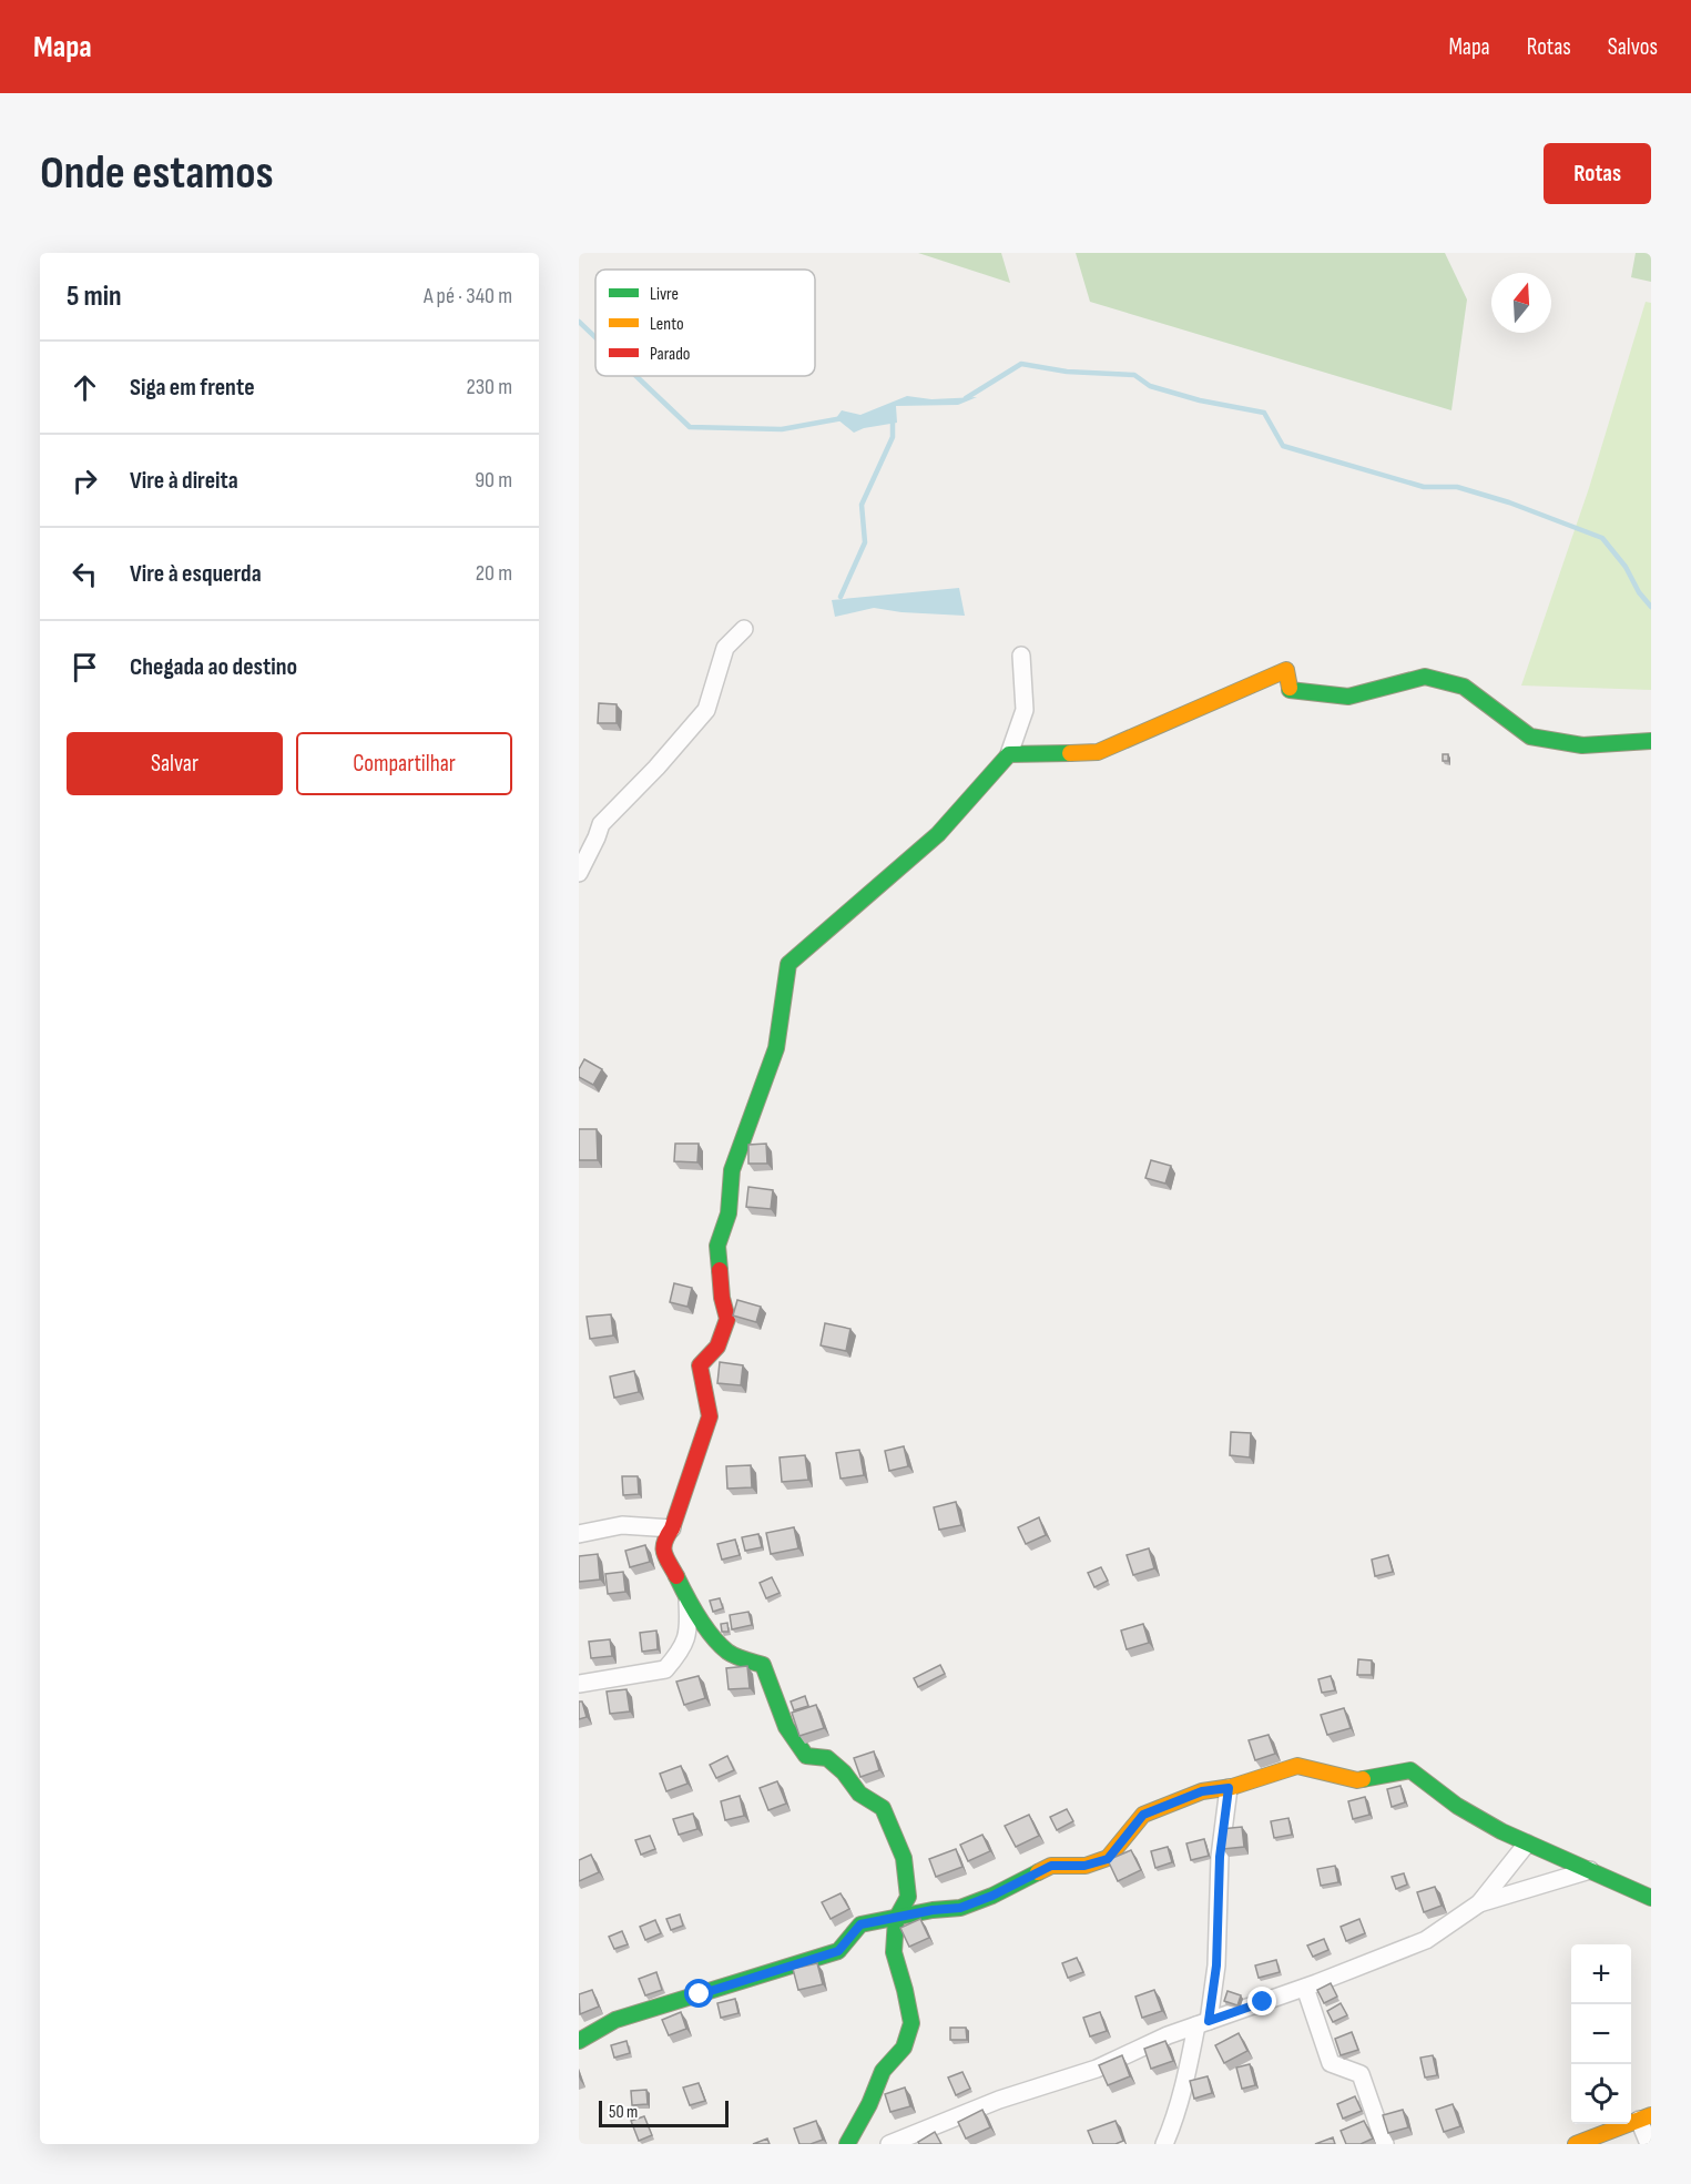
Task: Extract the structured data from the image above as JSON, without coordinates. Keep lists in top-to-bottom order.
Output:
{
  "legend": ["Livre", "Lento", "Parado"],
  "scale_bar": "50 m",
  "north": "top",
  "page": {
    "header": "Mapa",
    "nav": ["Mapa", "Rotas", "Salvos"],
    "buttons": [
      "Rotas",
      ["Salvar", "Compartilhar"]
    ],
    "title": "Onde estamos",
    "heading": ["5 min", "A pé · 340 m"],
    "list": [
      ["Siga em frente", "230 m"],
      ["Vire à direita", "90 m"],
      ["Vire à esquerda", "20 m"],
      "Chegada ao destino"
    ],
    "map_buttons": ["+", "−"],
    "scale": "50 m"
  }
}
